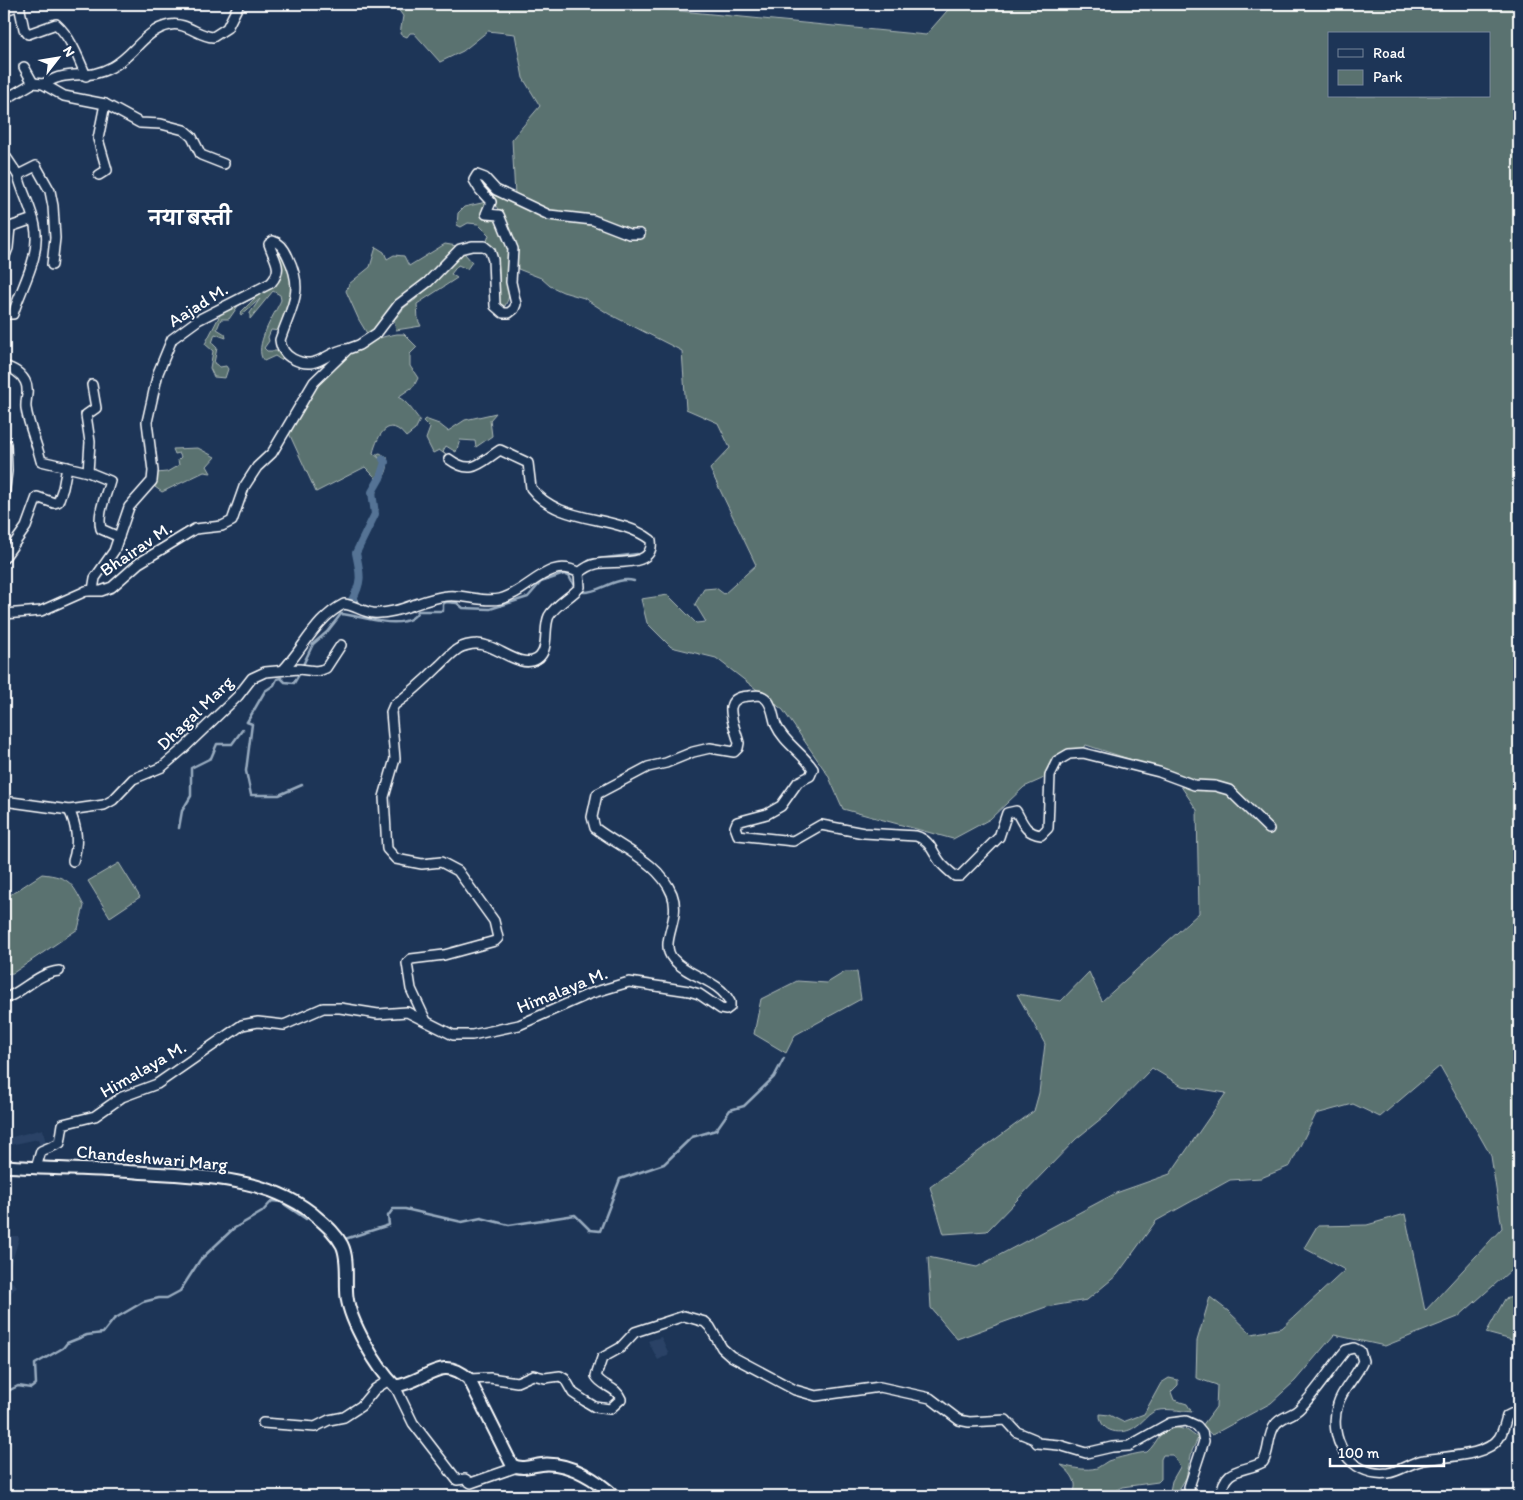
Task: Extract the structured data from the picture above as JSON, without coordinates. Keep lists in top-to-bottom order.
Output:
{
  "streets": {
    "main road": ["Chandeshwari Marg"],
    "street": [
      "Aajad M.",
      "Bhairav M.",
      "Dhagal Marg",
      "Himalaya M."
    ]
  },
  "crossings": [
    ["Aajad M.", "Bhairav M."],
    ["Himalaya M.", "Chandeshwari Marg"]
  ],
  "districts": ["नया बस्ती"],
  "legend": ["Road", "Park"],
  "scale_bar": "100 m",
  "north": "top right"
}
